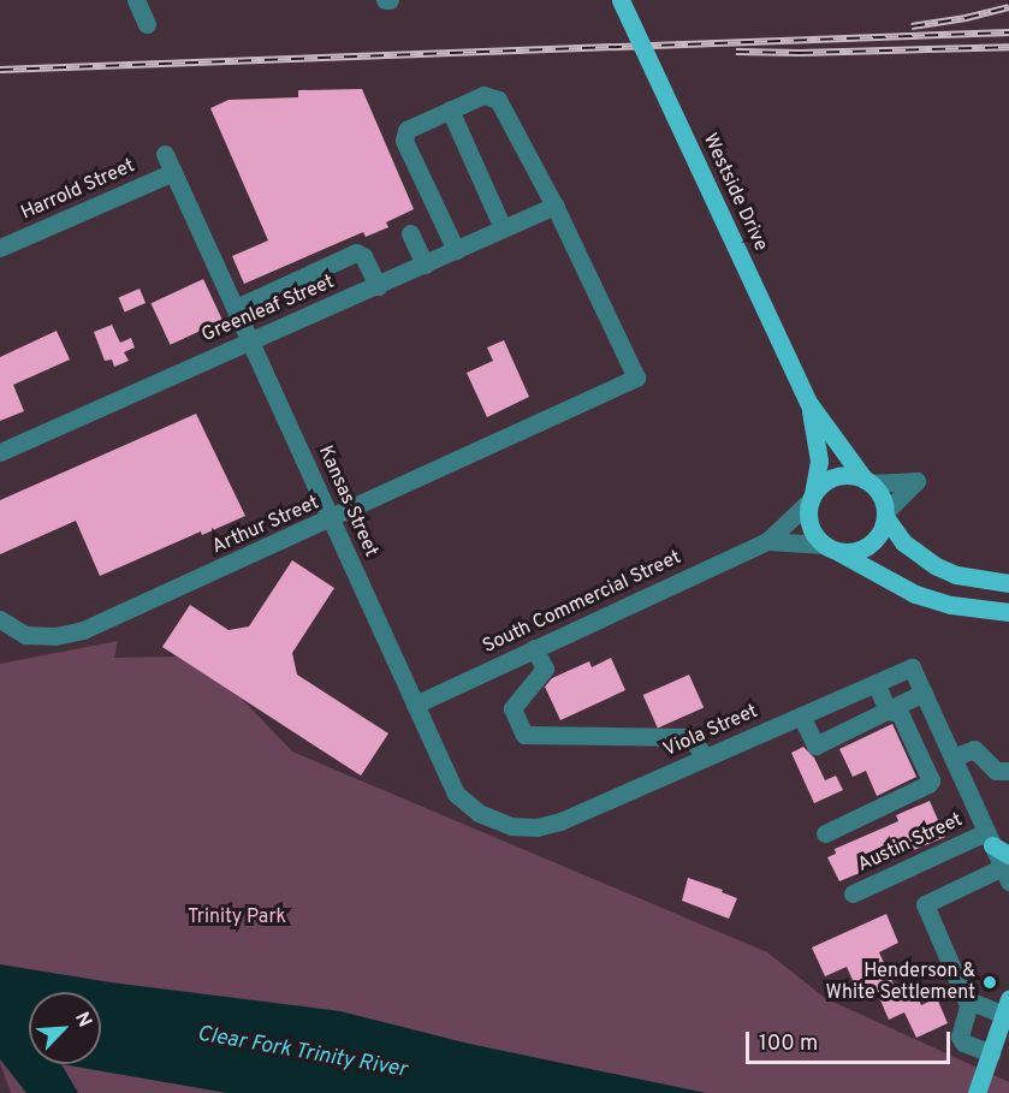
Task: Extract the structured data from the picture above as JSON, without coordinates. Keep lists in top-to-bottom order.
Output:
{
  "streets": {
    "main road": ["Westside Drive"],
    "street": [
      "Harrold Street",
      "Greenleaf Street",
      "Kansas Street",
      "Arthur Street",
      "South Commercial Street",
      "Viola Street",
      "Austin Street"
    ]
  },
  "crossings": [
    ["Harrold Street", "Kansas Street"],
    ["Westside Drive", "South Commercial Street"],
    ["Greenleaf Street", "Kansas Street"],
    ["Greenleaf Street", "Arthur Street"],
    ["Kansas Street", "Arthur Street"],
    ["Kansas Street", "South Commercial Street"],
    ["Kansas Street", "Viola Street"]
  ],
  "water": ["Clear Fork Trinity River"],
  "parks": ["Trinity Park"],
  "places": ["Henderson & White Settlement"],
  "scale_bar": "100 m",
  "north": "top right"
}
